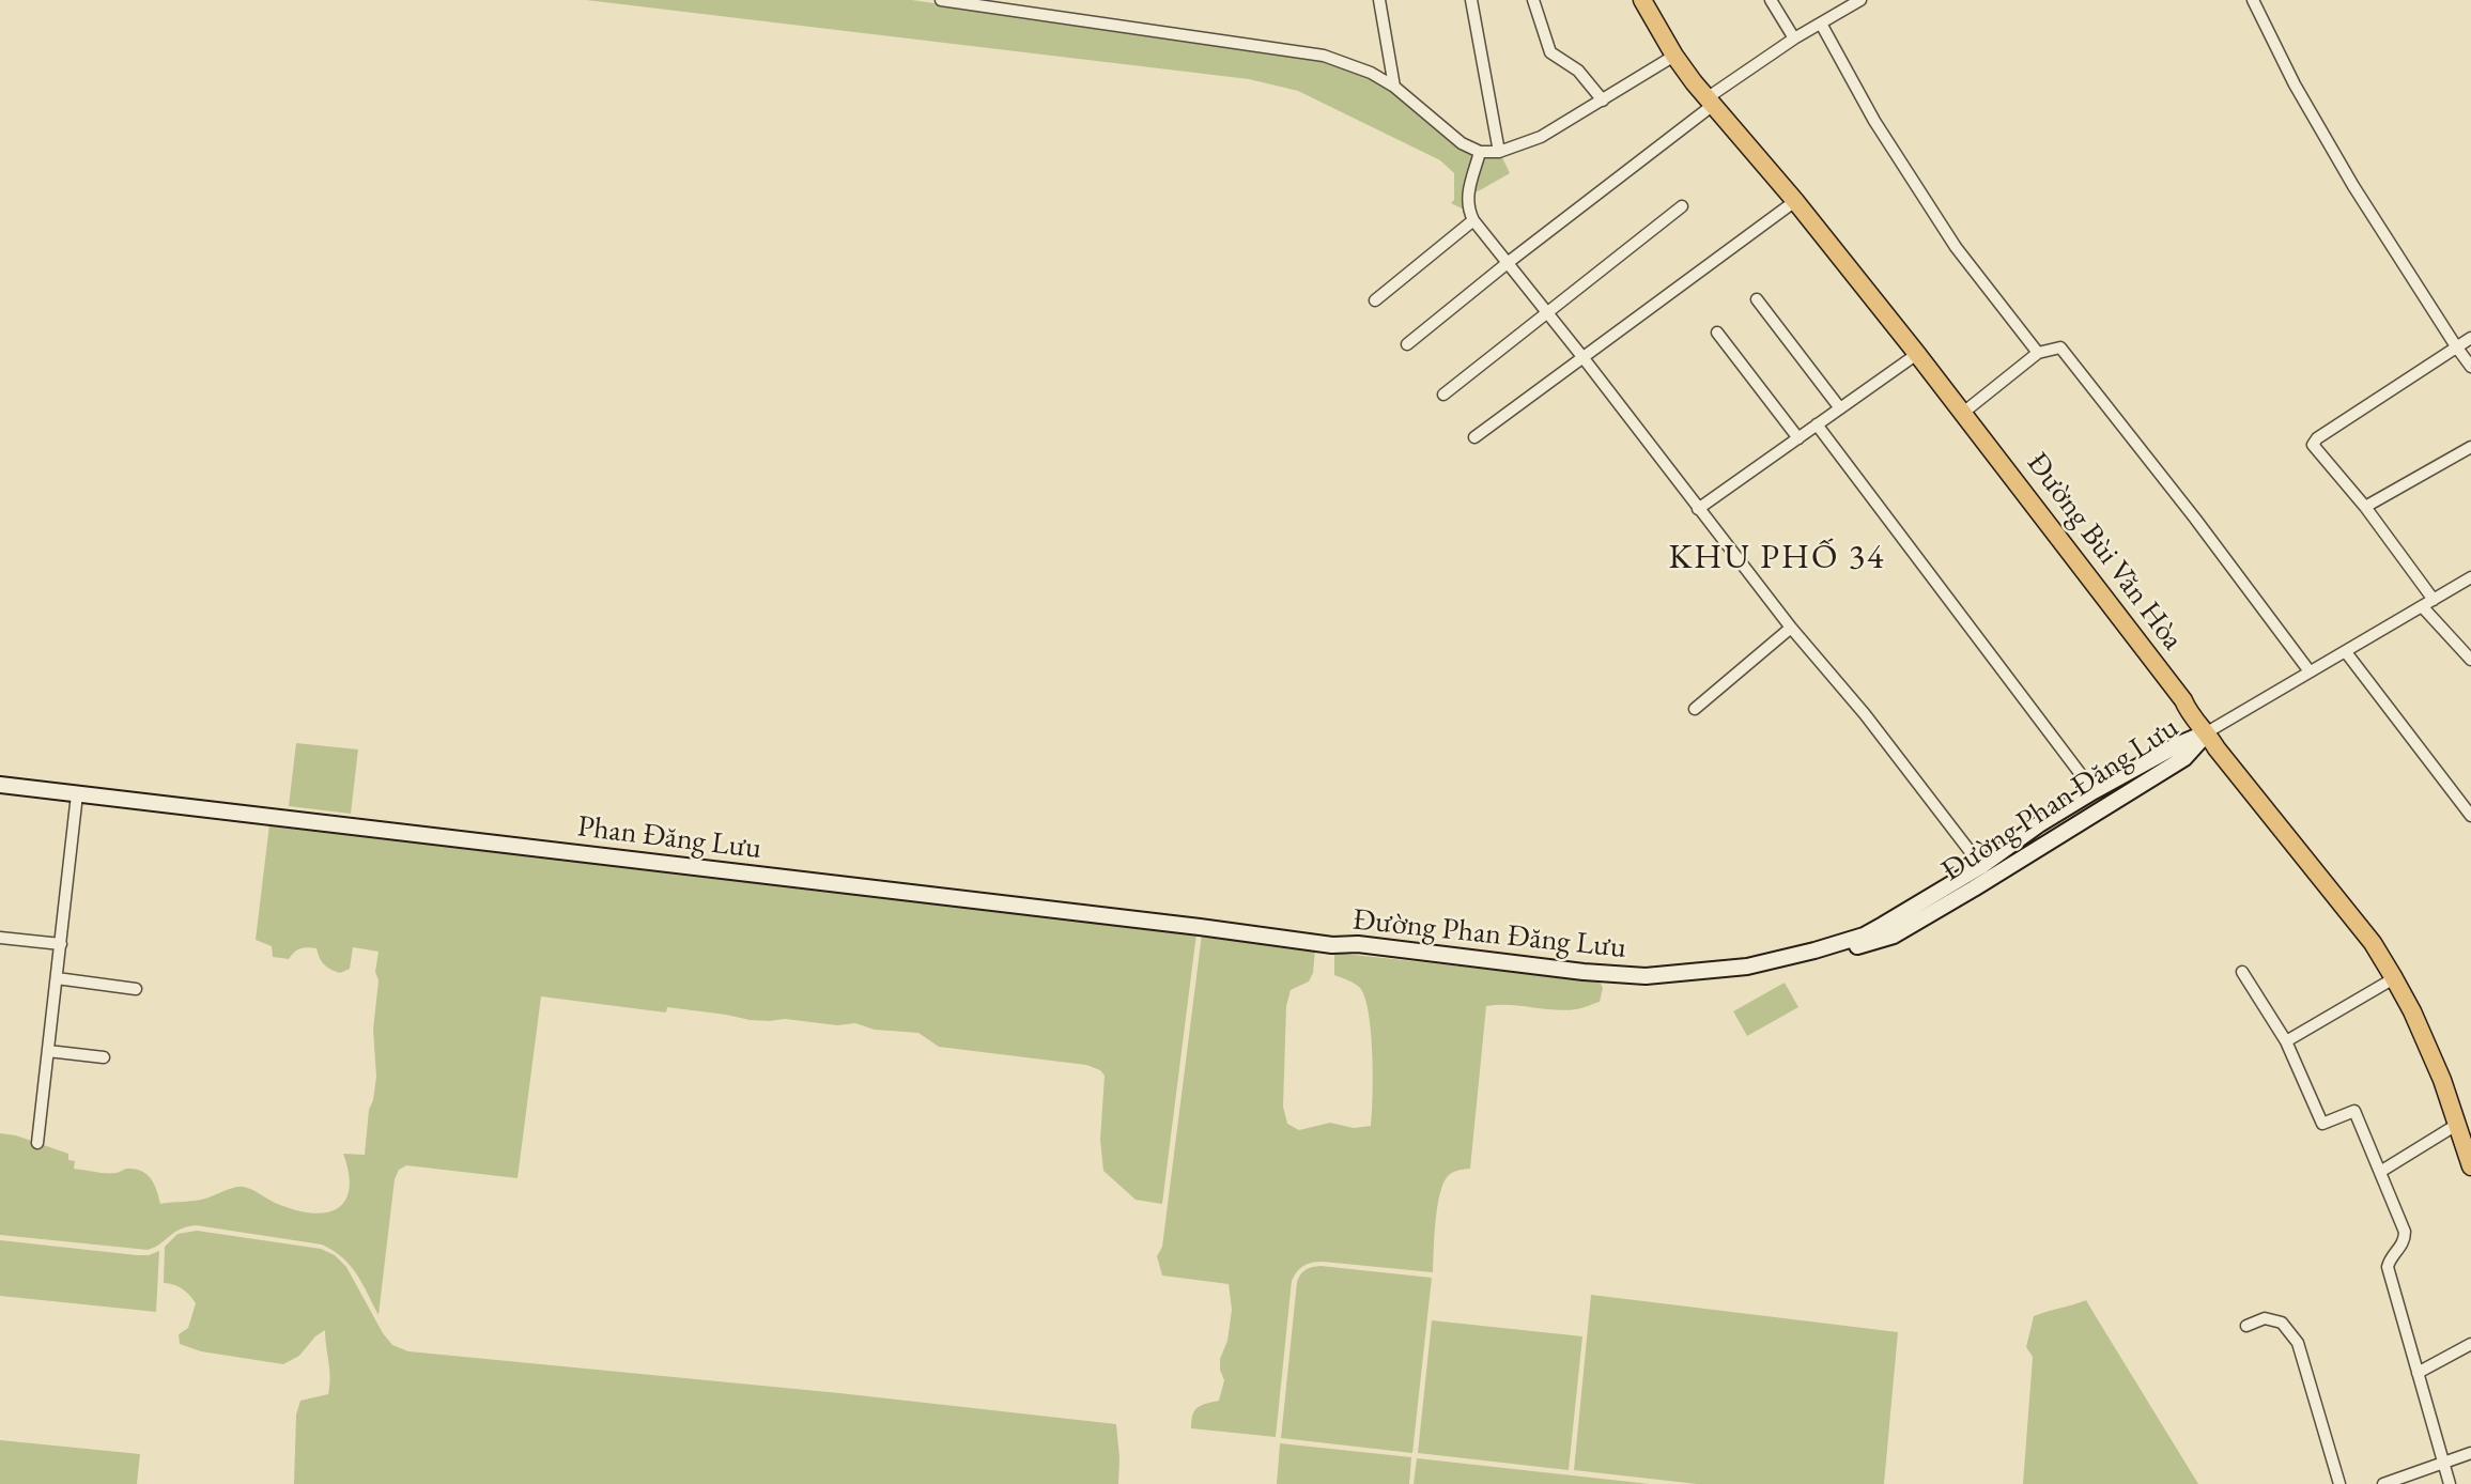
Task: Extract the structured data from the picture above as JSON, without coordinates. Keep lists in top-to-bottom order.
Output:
{
  "streets": {
    "main road": ["Đường Bùi Văn Hòa"],
    "street": ["Đường Phan Đăng Lưu", "Phan Đăng Lưu"]
  },
  "crossings": [
    ["Đường Bùi Văn Hòa", "Đường Phan Đăng Lưu"],
    ["Đường Phan Đăng Lưu", "Phan Đăng Lưu"]
  ],
  "districts": ["KHU PHỐ 34"]
}
